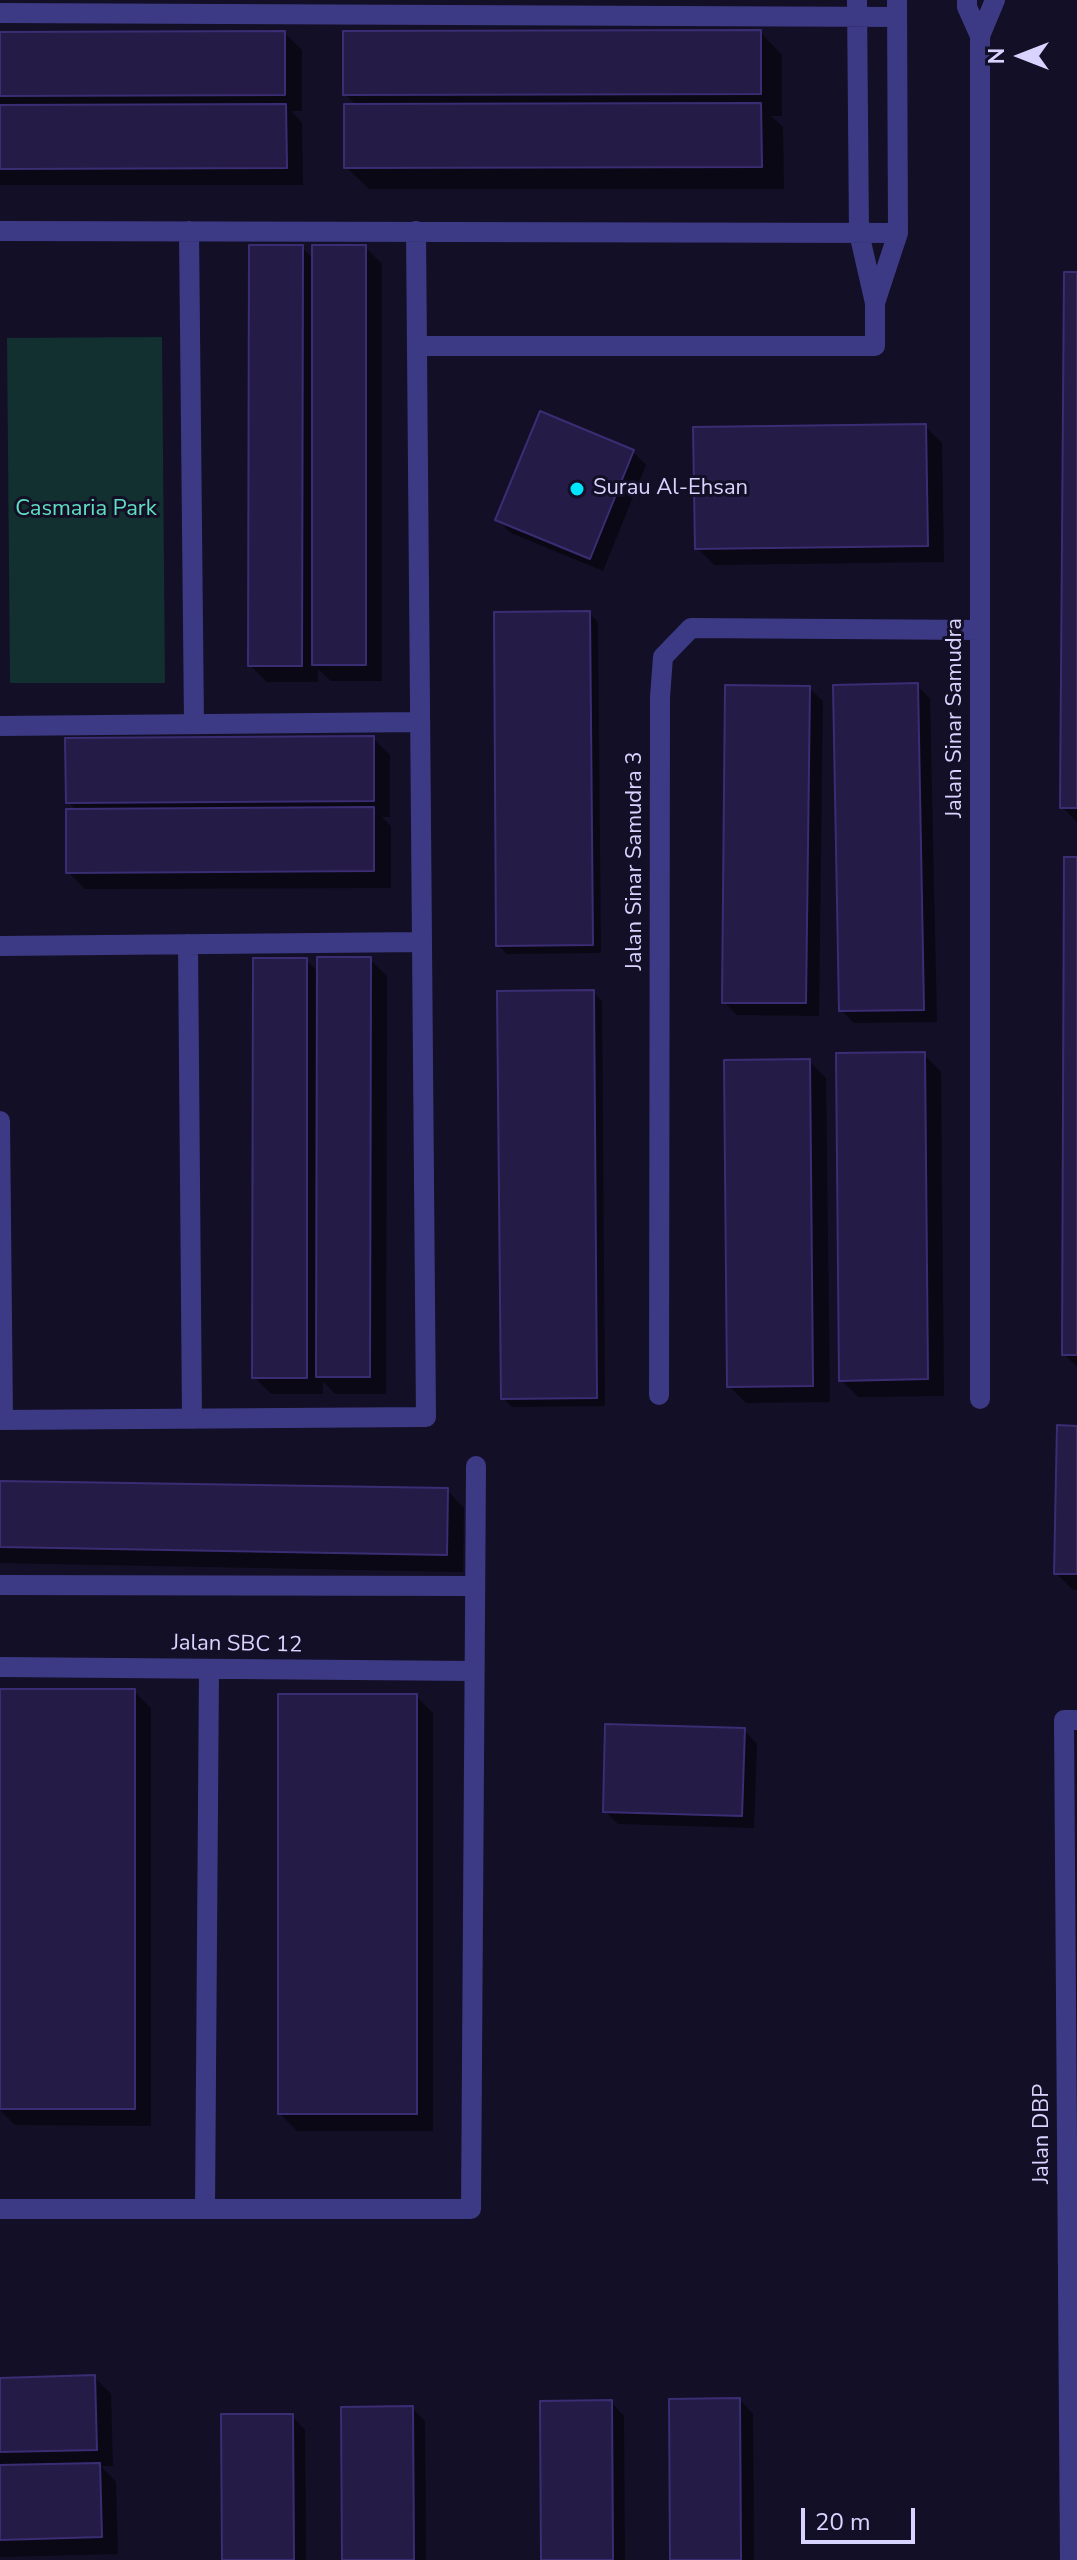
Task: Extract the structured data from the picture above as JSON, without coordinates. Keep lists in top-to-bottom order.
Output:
{
  "streets": {
    "street": [
      "Jalan Sinar Samudra",
      "Jalan Sinar Samudra 3",
      "Jalan SBC 12",
      "Jalan DBP"
    ]
  },
  "crossings": [
    ["Jalan Sinar Samudra", "Jalan Sinar Samudra 3"]
  ],
  "parks": ["Casmaria Park"],
  "places": ["Surau Al-Ehsan"],
  "scale_bar": "20 m",
  "north": "left"
}
